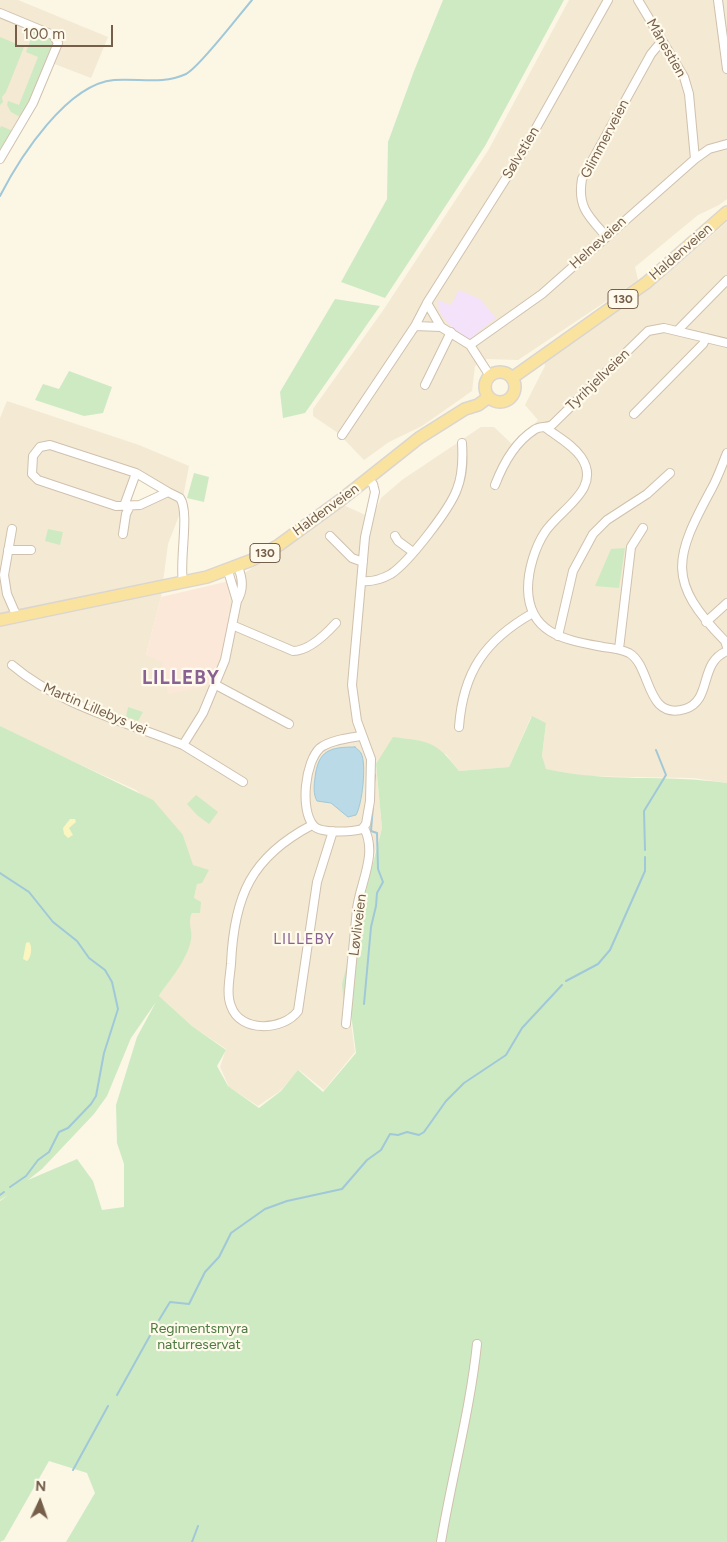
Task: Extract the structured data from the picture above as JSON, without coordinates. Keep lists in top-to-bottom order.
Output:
{
  "streets": {
    "main road": ["Haldenveien", "130"],
    "street": [
      "Månestien",
      "Glimmerveien",
      "Sølvstien",
      "Helneveien",
      "Tyrihjellveien",
      "Martin Lillebys vei",
      "Løvliveien"
    ]
  },
  "crossings": [
    ["Månestien", "Glimmerveien"],
    ["Månestien", "Helneveien"],
    ["Glimmerveien", "Helneveien"]
  ],
  "districts": ["LILLEBY", "LILLEBY"],
  "parks": ["Regimentsmyra naturreservat"],
  "scale_bar": "100 m",
  "north": "top"
}
